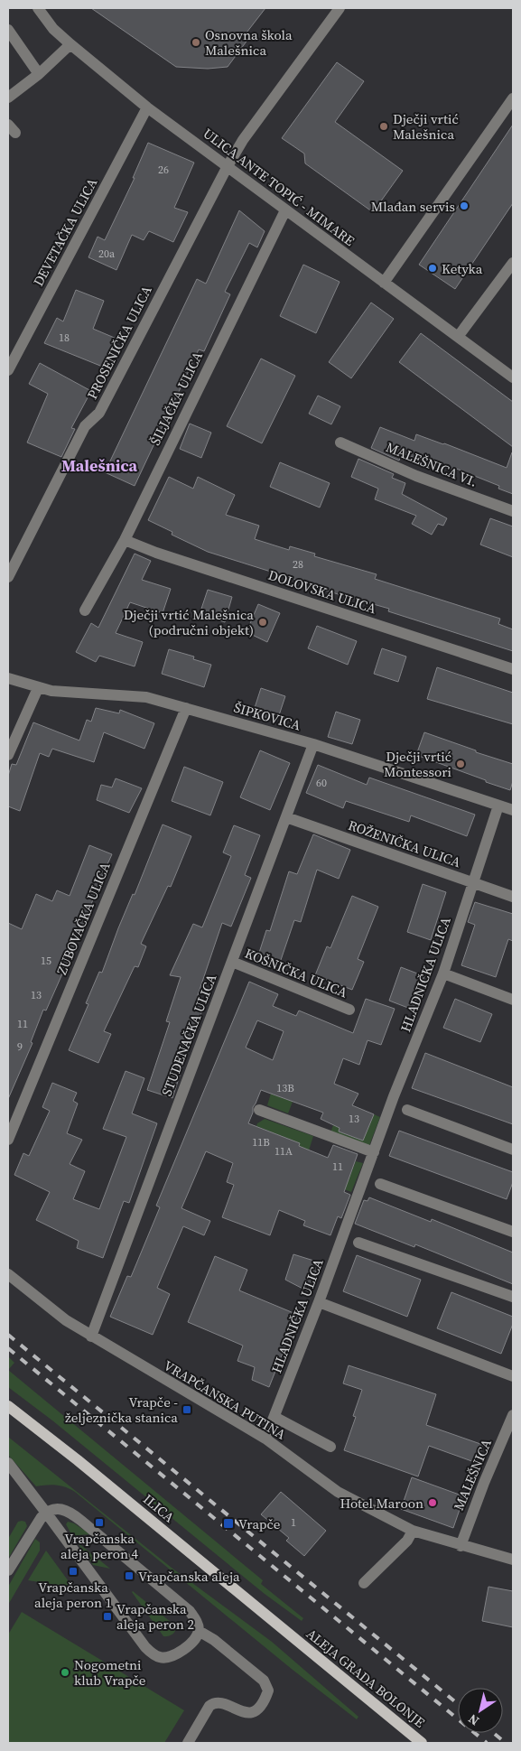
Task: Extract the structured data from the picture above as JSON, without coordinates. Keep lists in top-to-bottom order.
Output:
{
  "streets": {
    "main road": ["ILICA", "ALEJA GRADA BOLONJE"],
    "street": [
      "ULICA ANTE TOPIĆ - MIMARE",
      "DEVETAČKA ULICA",
      "PROSENIČKA ULICA",
      "ŠILJAČKA ULICA",
      "MALEŠNICA VI.",
      "DOLOVSKA ULICA",
      "ŠIPKOVICA",
      "ROŽENIČKA ULICA",
      "ZUBOVAČKA ULICA",
      "KOŠNIČKA ULICA",
      "HLADNIČKA ULICA",
      "STUDENAČKA ULICA",
      "VRAPČANSKA PUTINA",
      "MALEŠNICA"
    ]
  },
  "crossings": [
    ["ULICA ANTE TOPIĆ - MIMARE", "DEVETAČKA ULICA"],
    ["ULICA ANTE TOPIĆ - MIMARE", "PROSENIČKA ULICA"],
    ["ULICA ANTE TOPIĆ - MIMARE", "ŠILJAČKA ULICA"],
    ["ŠILJAČKA ULICA", "DOLOVSKA ULICA"],
    ["ŠIPKOVICA", "ZUBOVAČKA ULICA"],
    ["ŠIPKOVICA", "HLADNIČKA ULICA"],
    ["ŠIPKOVICA", "STUDENAČKA ULICA"],
    ["ROŽENIČKA ULICA", "HLADNIČKA ULICA"],
    ["ROŽENIČKA ULICA", "STUDENAČKA ULICA"],
    ["KOŠNIČKA ULICA", "STUDENAČKA ULICA"],
    ["HLADNIČKA ULICA", "VRAPČANSKA PUTINA"],
    ["STUDENAČKA ULICA", "VRAPČANSKA PUTINA"],
    ["VRAPČANSKA PUTINA", "MALEŠNICA"],
    ["ILICA", "ALEJA GRADA BOLONJE"]
  ],
  "districts": ["Malešnica"],
  "places": {
    "other": [
      "Osnovna škola Malešnica",
      "Dječji vrtić Malešnica",
      "Mlađan servis",
      "Ketyka",
      "Dječji vrtić Malešnica (područni objekt)",
      "Dječji vrtić Montessori",
      "Hotel Maroon",
      "Nogometni klub Vrapče"
    ],
    "transit": [
      "Vrapče - željeznička stanica",
      "Vrapčanska aleja peron 4",
      "Vrapče",
      "Vrapčanska aleja peron 1",
      "Vrapčanska aleja",
      "Vrapčanska aleja peron 2"
    ]
  },
  "house_numbers": [
    "26",
    "20a",
    "18",
    "28",
    "60",
    "15",
    "13",
    "11",
    "9",
    "13B",
    "13",
    "11B",
    "11A",
    "11",
    "1"
  ],
  "north": "bottom left"
}
